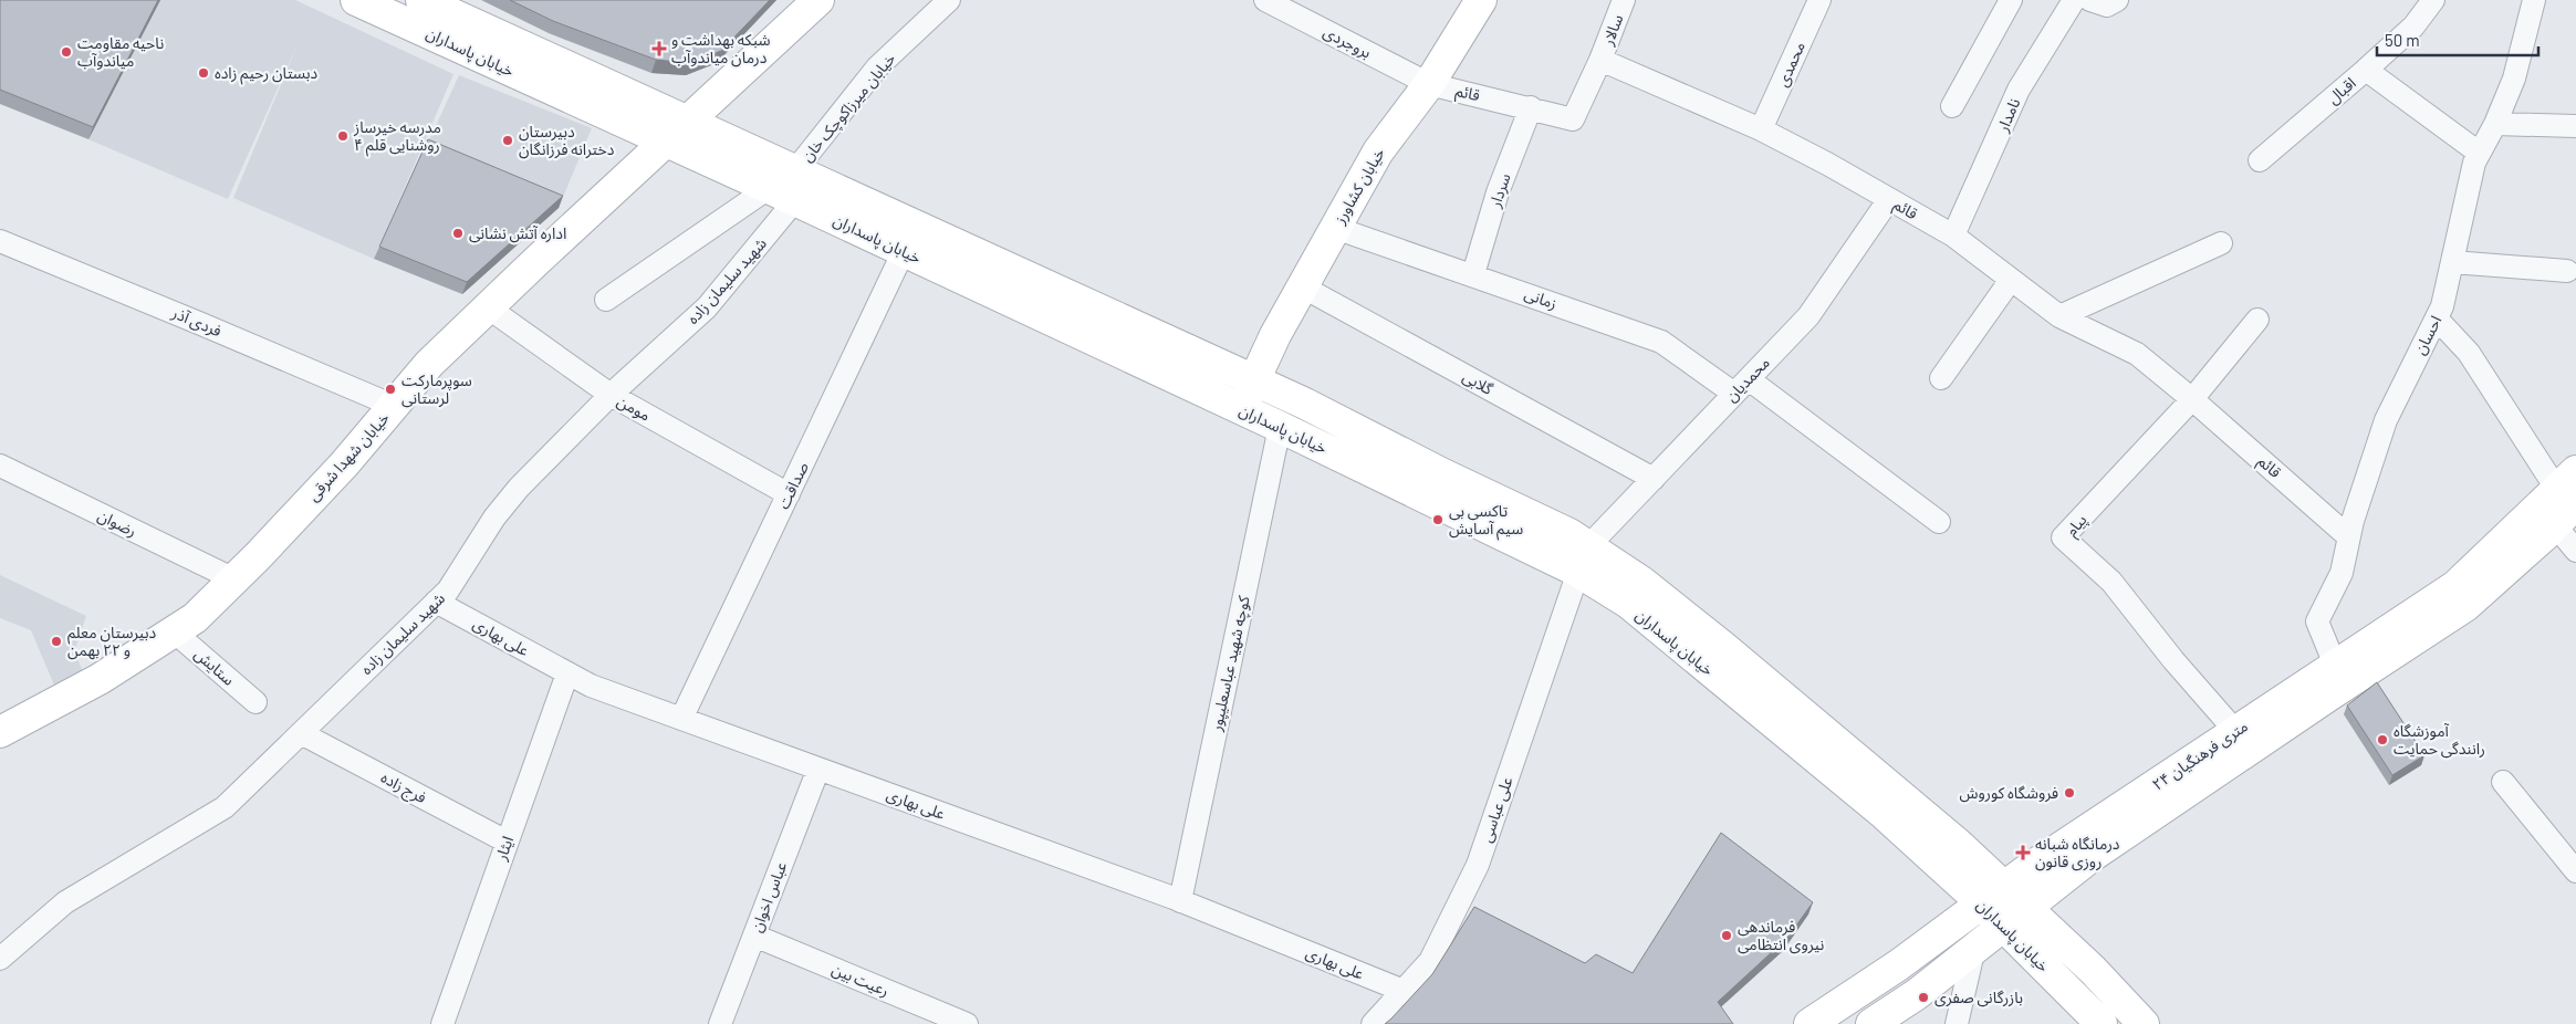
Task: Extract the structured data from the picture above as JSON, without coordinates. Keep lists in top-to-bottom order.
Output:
{
  "streets": {
    "main road": [
      "خیابان پاسداران",
      "خیابان کشاورز",
      "خیابان شهدا شرقی",
      "۲۴ متری فرهنگیان"
    ],
    "street": [
      "سالار",
      "بروجردی",
      "محمدی",
      "اقبال",
      "قائم",
      "خیابان میرزاکوچک خان",
      "نامدار",
      "سردار",
      "شهید سلیمان زاده",
      "زمانی",
      "فردی آذر",
      "احسان",
      "محمدیان",
      "گلابی",
      "مومن",
      "صداقت",
      "رضوان",
      "پیام",
      "علی بهاری",
      "کوچه شهید عباسعلیپور",
      "ستایش",
      "فرج زاده",
      "علی عباسی",
      "ایثار",
      "عباس اخوان",
      "رعیت بین"
    ]
  },
  "crossings": [
    ["سالار", "قائم"],
    ["بروجردی", "قائم"],
    ["بروجردی", "خیابان کشاورز"],
    ["خیابان پاسداران", "خیابان میرزاکوچک خان"],
    ["خیابان پاسداران", "خیابان کشاورز"],
    ["خیابان پاسداران", "شهید سلیمان زاده"],
    ["خیابان پاسداران", "محمدیان"],
    ["خیابان پاسداران", "خیابان شهدا شرقی"],
    ["خیابان پاسداران", "صداقت"],
    ["خیابان پاسداران", "کوچه شهید عباسعلیپور"],
    ["خیابان پاسداران", "۲۴ متری فرهنگیان"],
    ["خیابان پاسداران", "علی عباسی"],
    ["محمدی", "قائم"],
    ["اقبال", "احسان"],
    ["قائم", "نامدار"],
    ["قائم", "خیابان کشاورز"],
    ["قائم", "سردار"],
    ["قائم", "احسان"],
    ["قائم", "محمدیان"],
    ["قائم", "پیام"],
    ["خیابان کشاورز", "زمانی"],
    ["خیابان کشاورز", "گلابی"],
    ["سردار", "زمانی"],
    ["شهید سلیمان زاده", "مومن"],
    ["شهید سلیمان زاده", "علی بهاری"],
    ["شهید سلیمان زاده", "فرج زاده"],
    ["زمانی", "محمدیان"],
    ["فردی آذر", "خیابان شهدا شرقی"],
    ["احسان", "۲۴ متری فرهنگیان"],
    ["محمدیان", "گلابی"],
    ["محمدیان", "علی عباسی"],
    ["مومن", "خیابان شهدا شرقی"],
    ["مومن", "صداقت"],
    ["خیابان شهدا شرقی", "رضوان"],
    ["خیابان شهدا شرقی", "ستایش"],
    ["صداقت", "علی بهاری"],
    ["پیام", "۲۴ متری فرهنگیان"],
    ["علی بهاری", "کوچه شهید عباسعلیپور"],
    ["علی بهاری", "علی عباسی"],
    ["علی بهاری", "ایثار"],
    ["علی بهاری", "عباس اخوان"],
    ["فرج زاده", "ایثار"],
    ["عباس اخوان", "رعیت بین"]
  ],
  "places": {
    "health": ["شبکه بهداشت و درمان میاندوآب", "درمانگاه شبانه روزی قانون"],
    "other": [
      "ناحیه مقاومت میاندوآب",
      "دبستان رحیم زاده",
      "مدرسه خیرساز روشنایی قلم ۴",
      "دبیرستان دخترانه فرزانگان",
      "اداره آتش نشانی",
      "سوپرمارکت لرستانی",
      "تاکسی بی سیم آسایش",
      "دبیرستان معلم و ۲۲ بهمن",
      "آموزشگاه رانندگی حمایت",
      "فروشگاه کوروش",
      "فرماندهی نیروی انتظامی",
      "بازرگانی صفری"
    ]
  },
  "scale_bar": "50 m"
}
